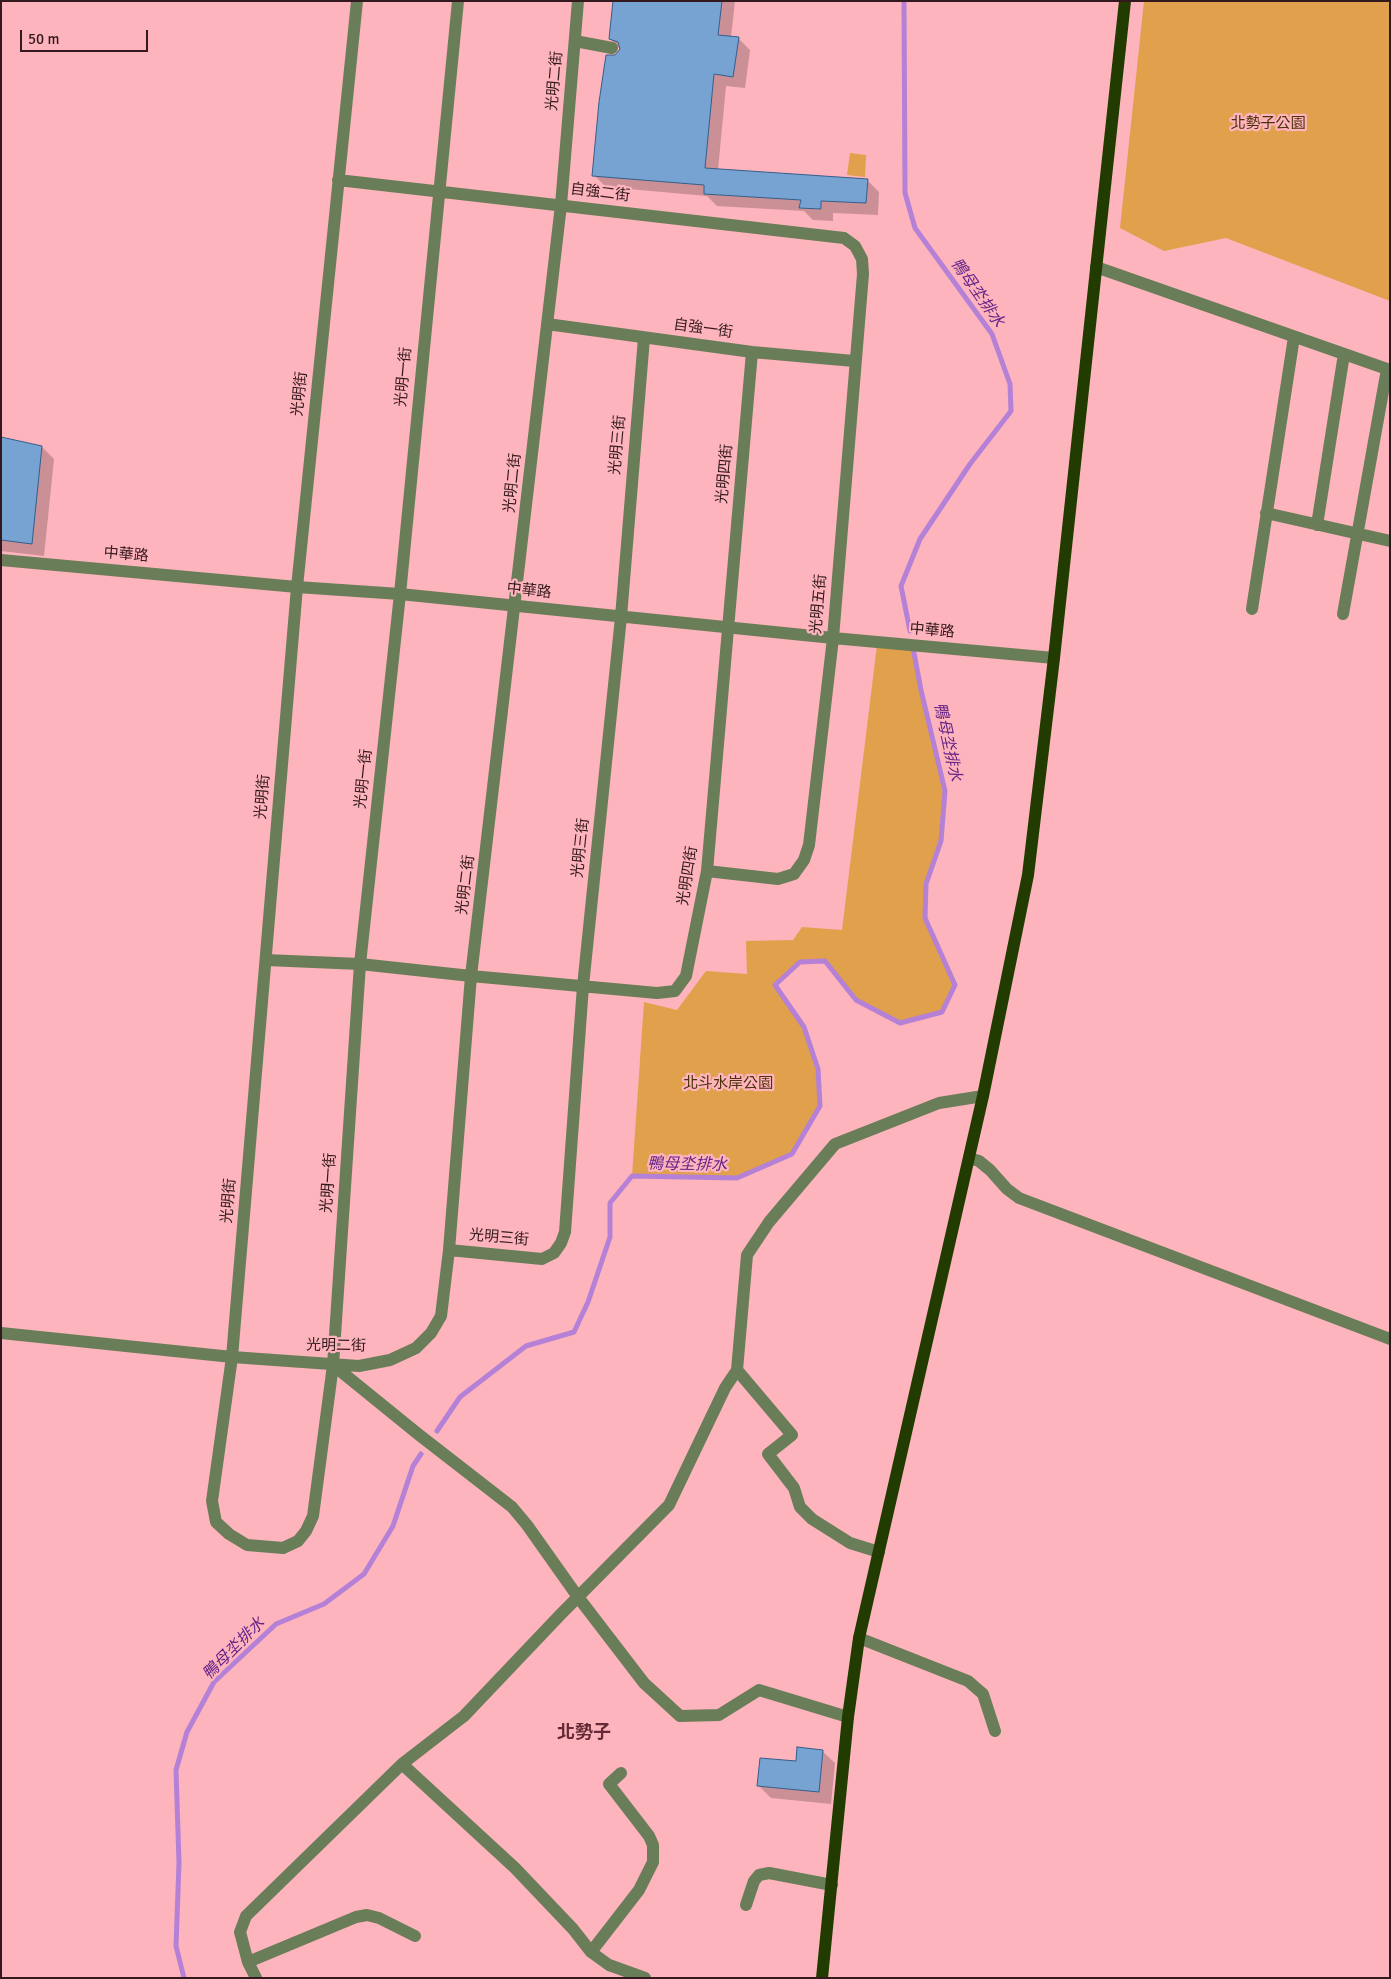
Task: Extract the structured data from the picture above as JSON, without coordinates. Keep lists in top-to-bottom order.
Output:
{
  "streets": {
    "street": [
      "光明二街",
      "自強二街",
      "自強一街",
      "光明一街",
      "光明街",
      "光明三街",
      "光明四街",
      "中華路",
      "光明五街"
    ]
  },
  "crossings": [
    ["光明二街", "自強二街"],
    ["光明二街", "自強一街"],
    ["光明二街", "光明一街"],
    ["光明二街", "光明街"],
    ["光明二街", "光明三街"],
    ["光明二街", "光明四街"],
    ["光明二街", "中華路"],
    ["自強二街", "光明一街"],
    ["自強二街", "光明街"],
    ["自強二街", "光明五街"],
    ["自強一街", "光明三街"],
    ["自強一街", "光明四街"],
    ["自強一街", "光明五街"],
    ["光明一街", "光明街"],
    ["光明一街", "光明四街"],
    ["光明一街", "中華路"],
    ["光明街", "光明四街"],
    ["光明街", "中華路"],
    ["光明三街", "光明四街"],
    ["光明三街", "中華路"],
    ["光明四街", "中華路"],
    ["光明四街", "光明五街"],
    ["中華路", "光明五街"]
  ],
  "districts": ["北勢子"],
  "water": ["鴨母坔排水"],
  "parks": ["北勢子公園", "北斗水岸公園"],
  "scale_bar": "50 m"
}
